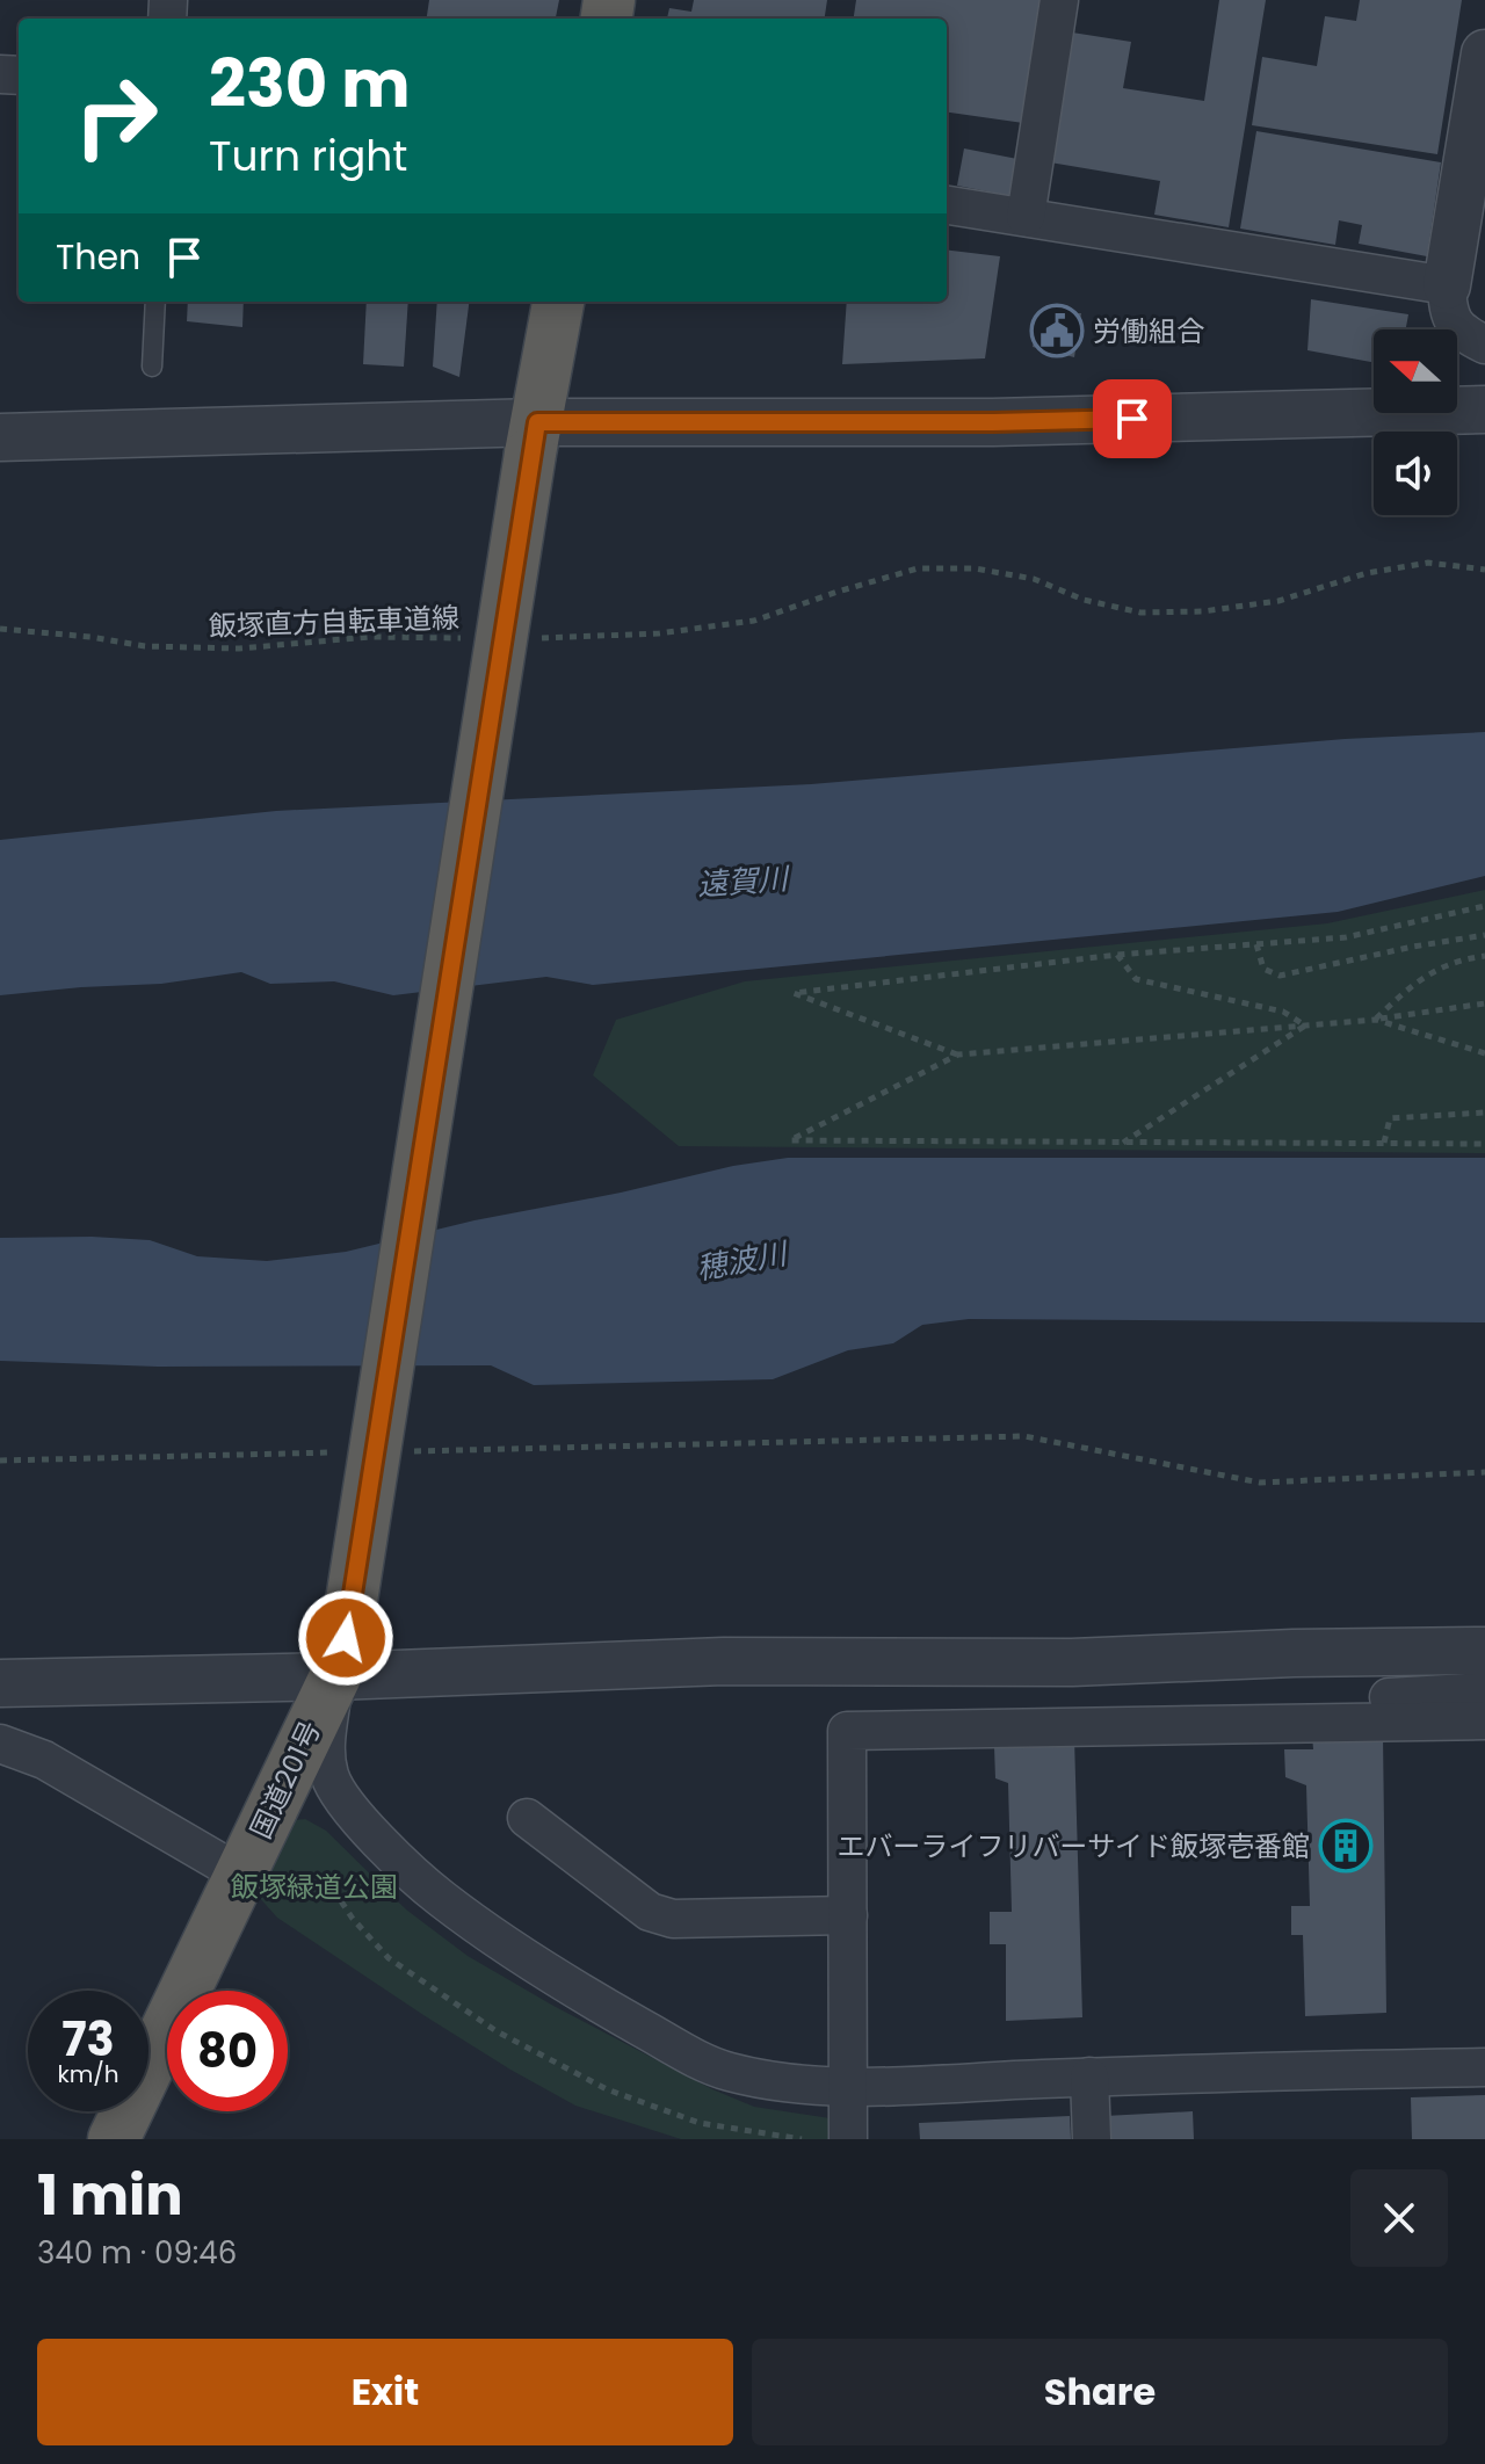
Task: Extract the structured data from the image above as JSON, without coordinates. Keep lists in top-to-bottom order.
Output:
{
  "streets": {
    "highway": ["国道201号"],
    "path": ["飯塚直方自転車道線"]
  },
  "water": ["遠賀川", "穂波川"],
  "parks": ["飯塚緑道公園"],
  "places": {
    "public building": ["労働組合"],
    "building": ["エバーライフリバーサイド飯塚壱番館"]
  },
  "north": "left",
  "page": {
    "turn": ["230 m", "Turn right"],
    "then": "Then",
    "speed": "73 km/h",
    "limit": "80",
    "heading": ["1 min", "340 m · 09:46"],
    "buttons": ["Exit", "Share"]
  }
}
